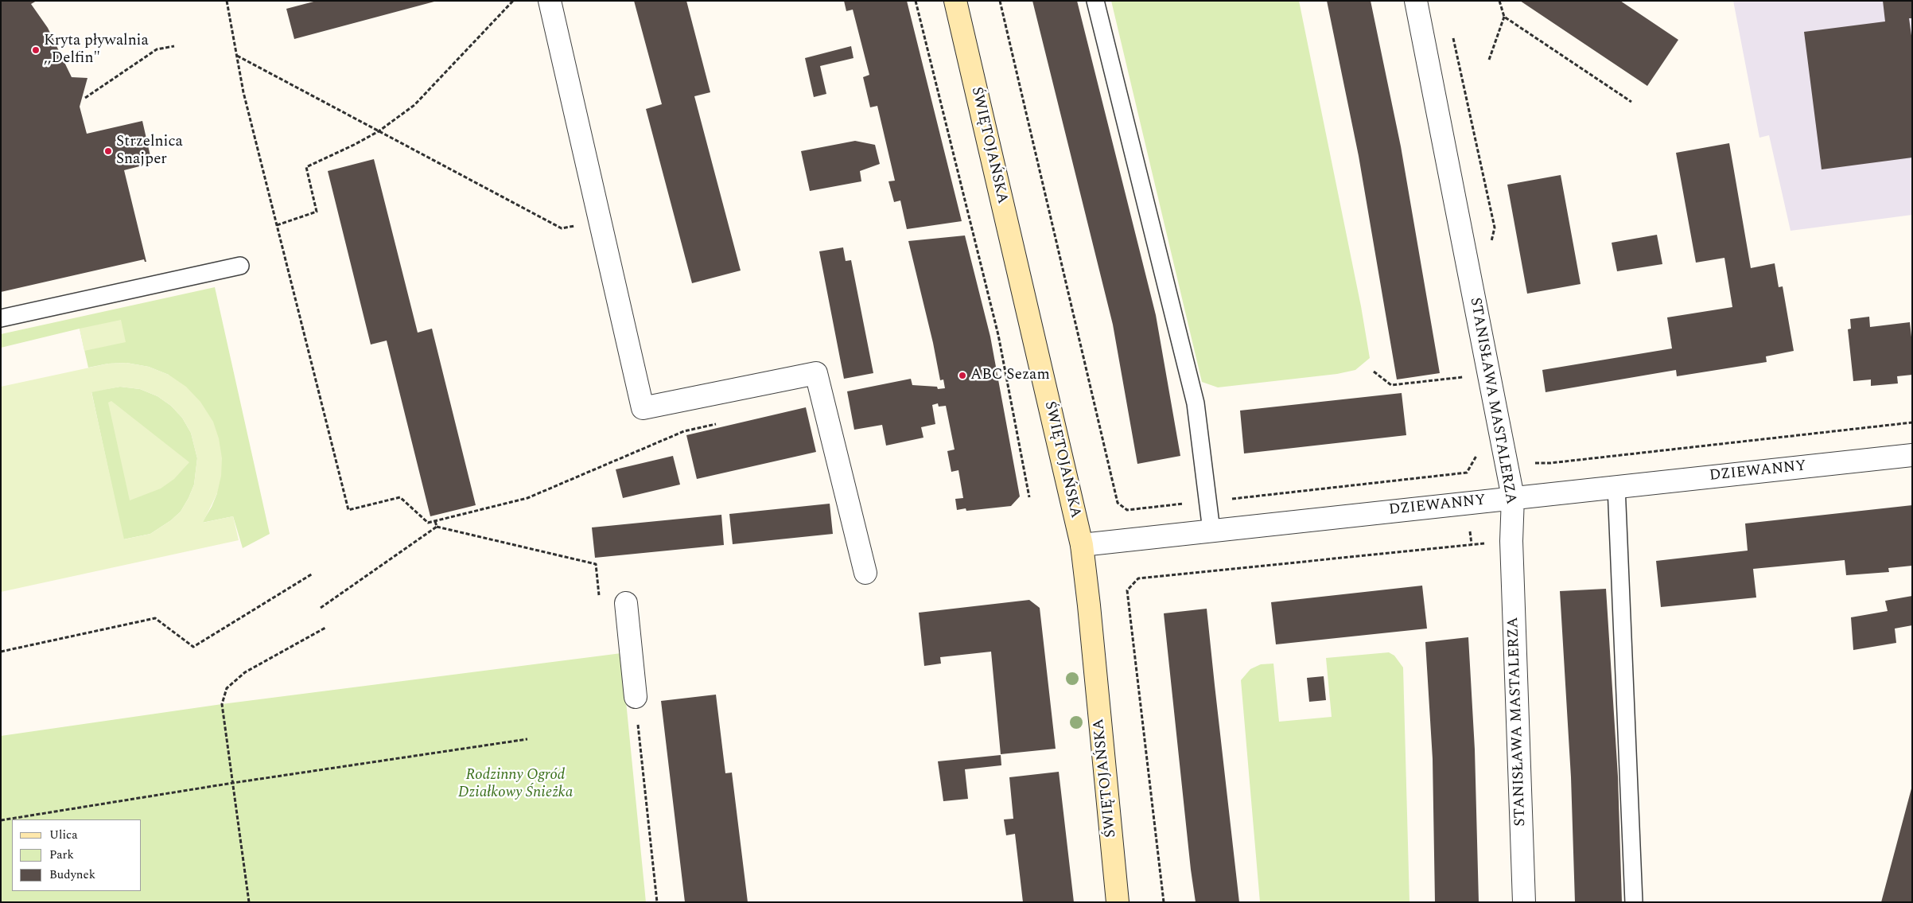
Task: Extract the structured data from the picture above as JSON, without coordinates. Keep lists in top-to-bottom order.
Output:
{
  "streets": {
    "street": ["ŚWIĘTOJAŃSKA", "STANISŁAWA MASTALERZA", "DZIEWANNY"]
  },
  "crossings": [
    ["ŚWIĘTOJAŃSKA", "DZIEWANNY"],
    ["STANISŁAWA MASTALERZA", "DZIEWANNY"]
  ],
  "parks": ["Rodzinny Ogród Działkowy Śnieżka"],
  "places": ["Kryta pływalnia ,,Delfin\"", "Strzelnica Snajper", "ABC Sezam"],
  "legend": ["Ulica", "Park", "Budynek"]
}
